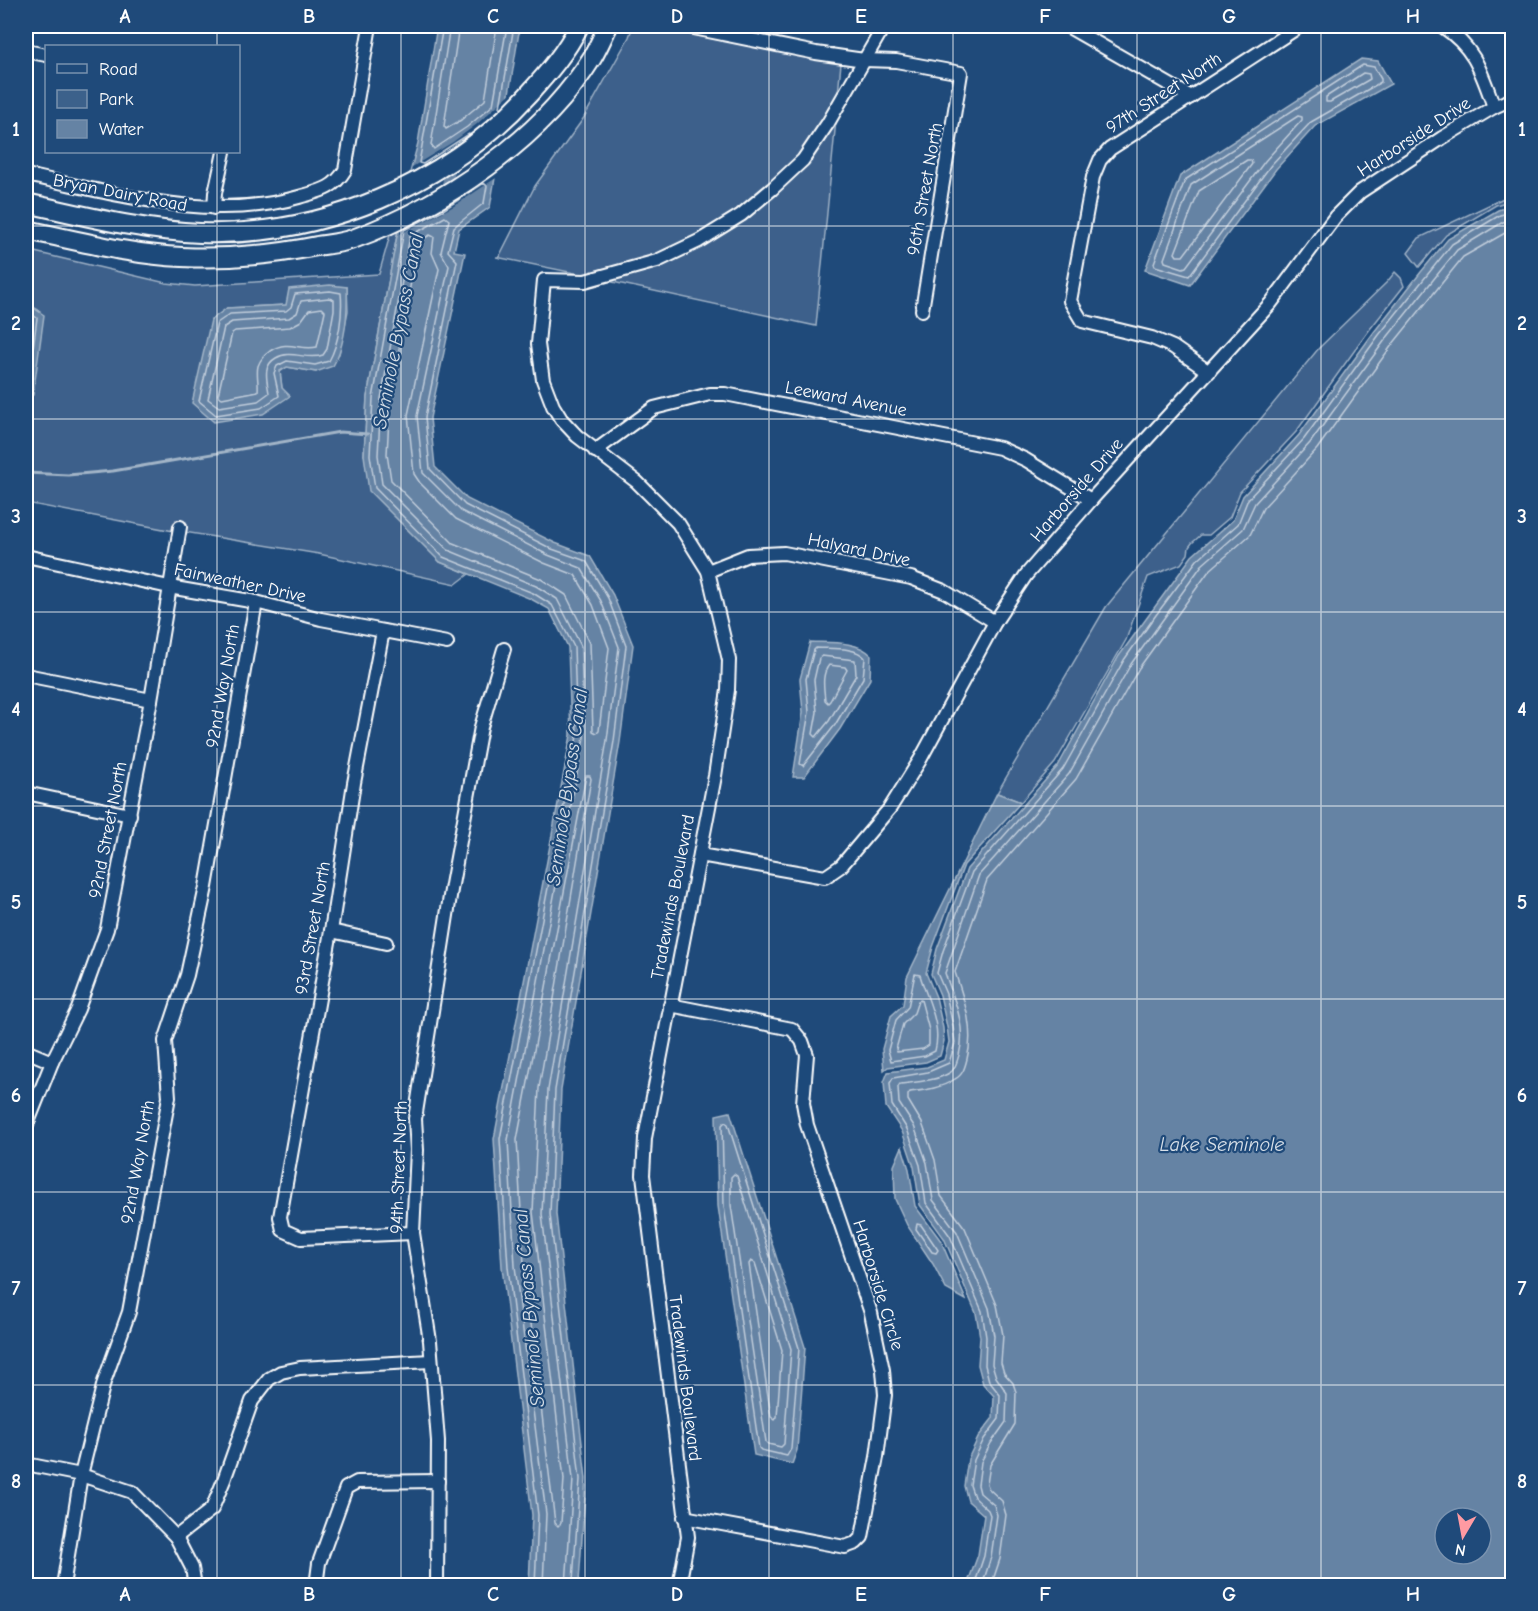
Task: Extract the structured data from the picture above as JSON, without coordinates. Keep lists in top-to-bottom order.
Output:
{
  "streets": {
    "main road": ["Bryan Dairy Road"],
    "street": [
      "97th Street North",
      "Harborside Drive",
      "96th Street North",
      "Leeward Avenue",
      "Halyard Drive",
      "Fairweather Drive",
      "92nd Way North",
      "92nd Street North",
      "Tradewinds Boulevard",
      "93rd Street North",
      "94th Street North",
      "Harborside Circle"
    ]
  },
  "crossings": [
    ["97th Street North", "Harborside Drive"],
    ["Harborside Drive", "Leeward Avenue"],
    ["Harborside Drive", "Halyard Drive"],
    ["Harborside Drive", "Tradewinds Boulevard"],
    ["96th Street North", "Tradewinds Boulevard"],
    ["Leeward Avenue", "Tradewinds Boulevard"],
    ["Halyard Drive", "Tradewinds Boulevard"],
    ["Fairweather Drive", "92nd Way North"],
    ["Fairweather Drive", "92nd Street North"],
    ["Fairweather Drive", "93rd Street North"],
    ["Tradewinds Boulevard", "Harborside Circle"],
    ["93rd Street North", "94th Street North"]
  ],
  "water": ["Seminole Bypass Canal", "Lake Seminole"],
  "legend": ["Road", "Park", "Water"],
  "north": "bottom",
  "grid": {
    "columns": [
      "A",
      "B",
      "C",
      "D",
      "E",
      "F",
      "G",
      "H"
    ],
    "rows": [
      "1",
      "2",
      "3",
      "4",
      "5",
      "6",
      "7",
      "8"
    ]
  }
}
